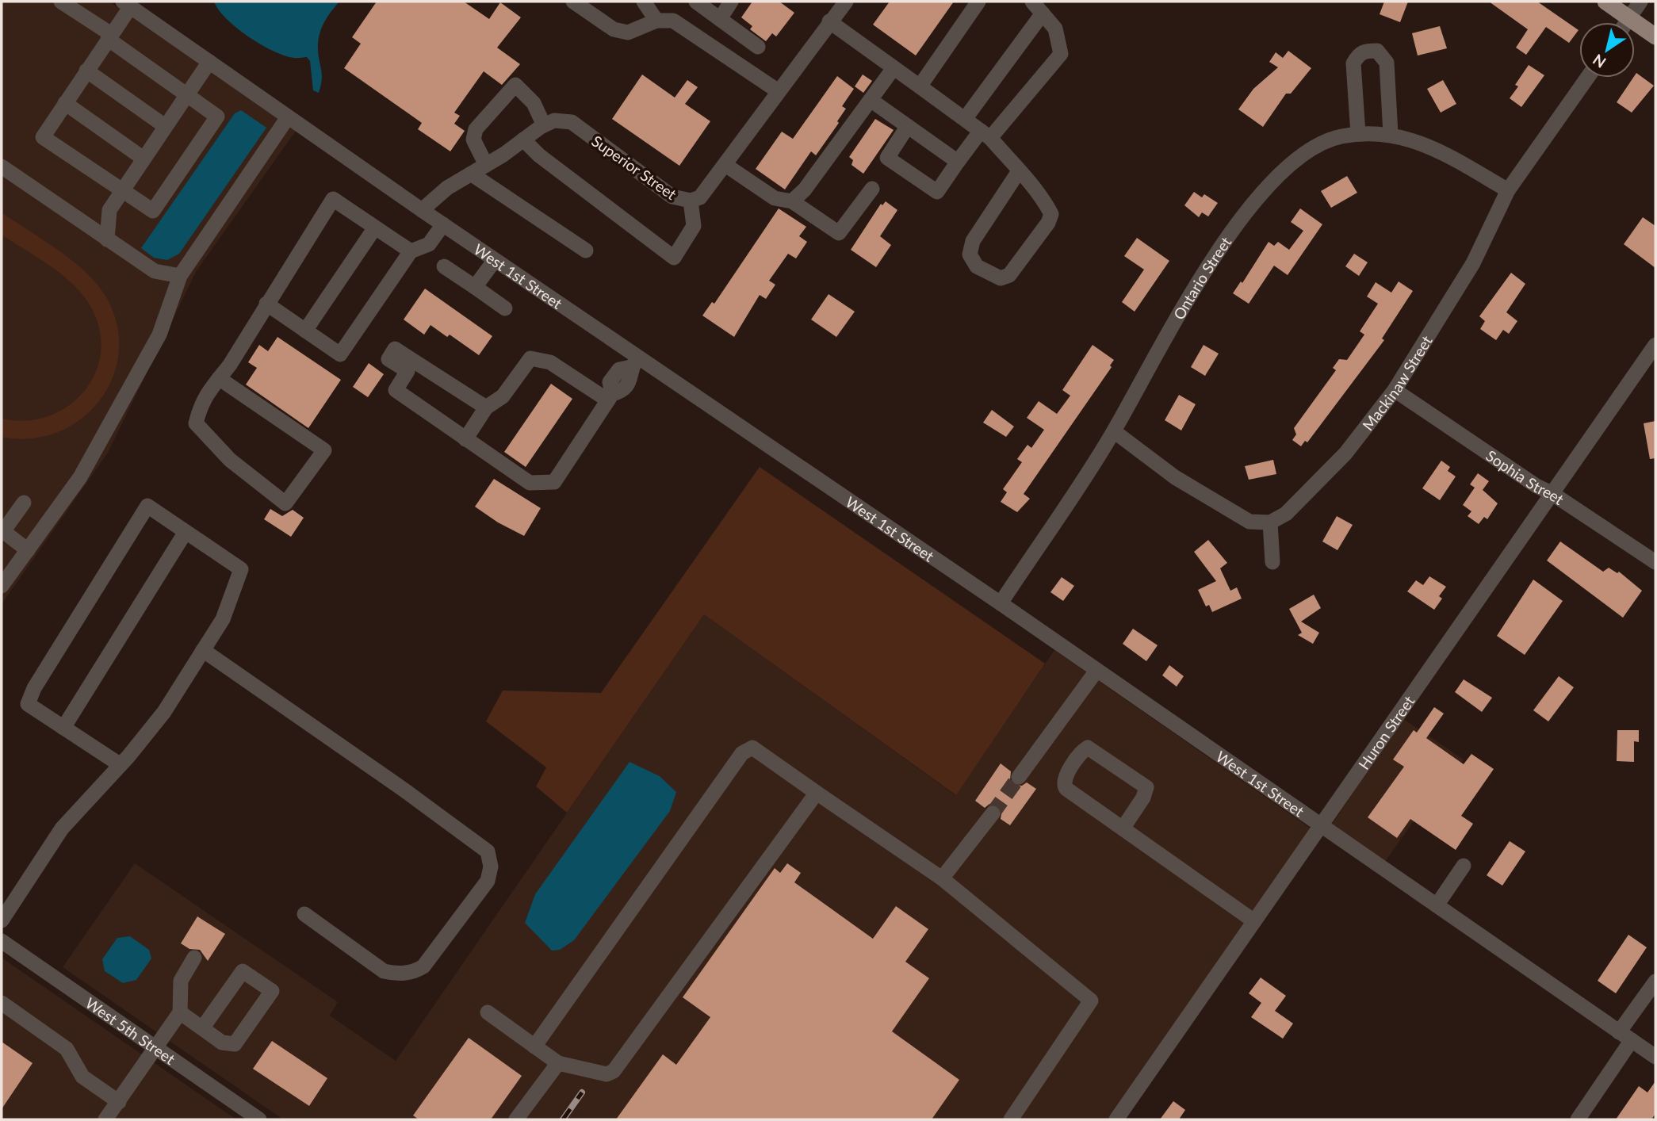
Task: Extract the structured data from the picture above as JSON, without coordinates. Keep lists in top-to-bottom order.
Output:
{
  "streets": {
    "street": [
      "Superior Street",
      "West 1st Street",
      "Ontario Street",
      "Mackinaw Street",
      "Sophia Street",
      "Huron Street",
      "West 5th Street"
    ]
  },
  "crossings": [
    ["Superior Street", "West 1st Street"],
    ["West 1st Street", "Ontario Street"],
    ["West 1st Street", "Huron Street"],
    ["Ontario Street", "Mackinaw Street"],
    ["Mackinaw Street", "Sophia Street"],
    ["Sophia Street", "Huron Street"]
  ],
  "north": "bottom left"
}
